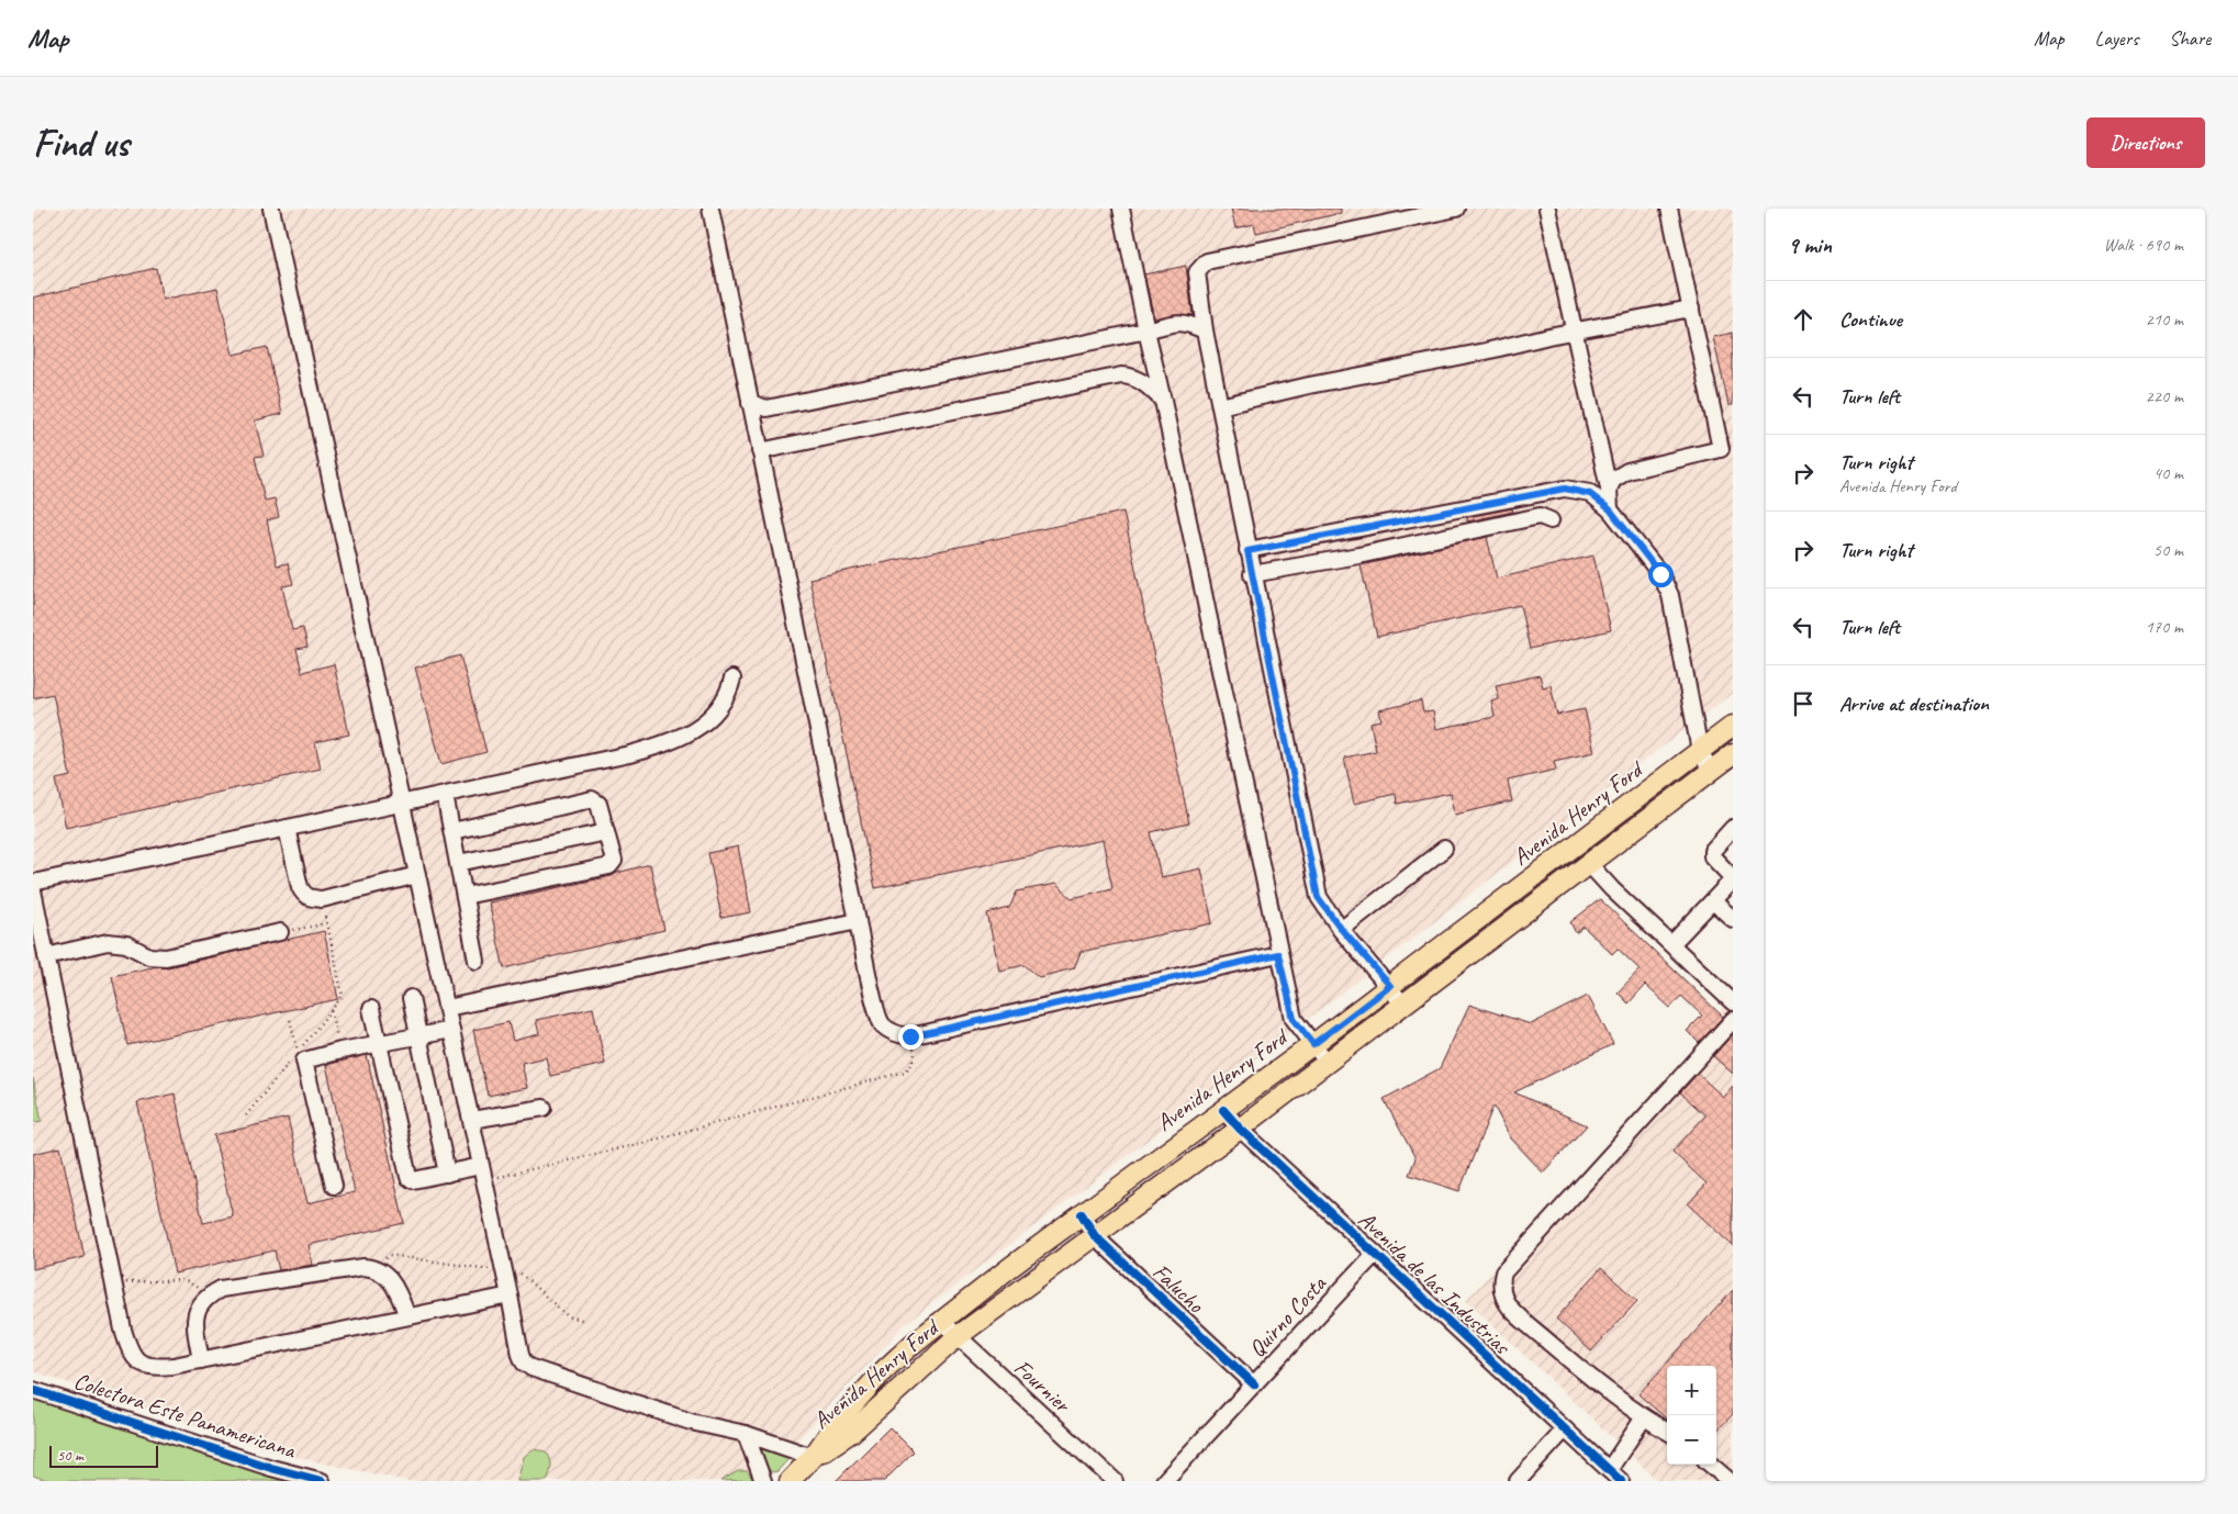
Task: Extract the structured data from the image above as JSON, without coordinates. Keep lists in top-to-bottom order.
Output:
{
  "streets": {
    "main road": ["Avenida Henry Ford"],
    "street": [
      "Avenida de las Industrias",
      "Falucho",
      "Quirno Costa",
      "Fournier",
      "Colectora Este Panamericana"
    ]
  },
  "crossings": [
    ["Avenida Henry Ford", "Avenida de las Industrias"],
    ["Avenida Henry Ford", "Falucho"],
    ["Avenida Henry Ford", "Fournier"],
    ["Avenida de las Industrias", "Quirno Costa"],
    ["Falucho", "Quirno Costa"]
  ],
  "scale_bar": "50 m",
  "page": {
    "header": "Map",
    "nav": ["Map", "Layers", "Share"],
    "buttons": "Directions",
    "title": "Find us",
    "heading": ["9 min", "Walk · 690 m"],
    "list": [
      ["Continue", "210 m"],
      ["Turn left", "220 m"],
      ["Turn right", "Avenida Henry Ford", "40 m"],
      ["Turn right", "50 m"],
      ["Turn left", "170 m"],
      "Arrive at destination"
    ],
    "map_buttons": ["+", "−"],
    "scale": "50 m"
  }
}
